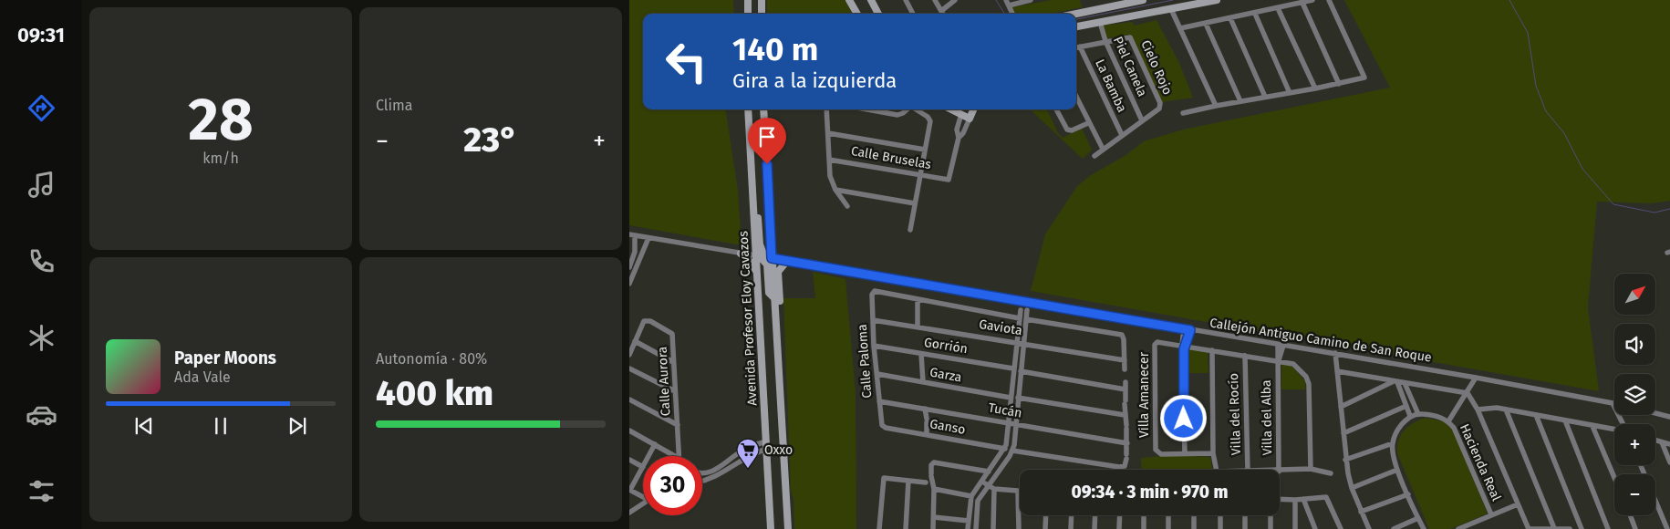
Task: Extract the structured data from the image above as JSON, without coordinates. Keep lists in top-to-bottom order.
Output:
{
  "streets": {
    "main road": ["Avenida Profesor Eloy Cavazos"],
    "street": [
      "Piel Canela",
      "Cielo Rojo",
      "La Bamba",
      "Calle Bruselas",
      "Gaviota",
      "Callejón Antiguo Camino de San Roque",
      "Gorrión",
      "Calle Paloma",
      "Garza",
      "Calle Aurora",
      "Villa Amanecer",
      "Tucán",
      "Villa del Rocío",
      "Villa del Alba",
      "Ganso",
      "Hacienda Real"
    ]
  },
  "crossings": [
    ["Piel Canela", "Cielo Rojo"],
    ["Gaviota", "Calle Paloma"],
    ["Callejón Antiguo Camino de San Roque", "Villa del Alba"],
    ["Gorrión", "Calle Paloma"],
    ["Calle Paloma", "Garza"],
    ["Calle Paloma", "Tucán"],
    ["Calle Paloma", "Ganso"]
  ],
  "places": {
    "supermarket": ["Oxxo"]
  },
  "north": "top right",
  "page": {
    "tabs": "09:31",
    "tile": [
      ["28", "km/h"],
      "Clima",
      ["Autonomía · 80%", "400 km"]
    ],
    "turn": ["140 m", "Gira a la izquierda"],
    "heat": ["−", "23°", "+"],
    "map_buttons": ["+", "−"],
    "song": ["Paper Moons", "Ada Vale"],
    "limit": "30",
    "trip": "09:34 · 3 min · 970 m"
  }
}
